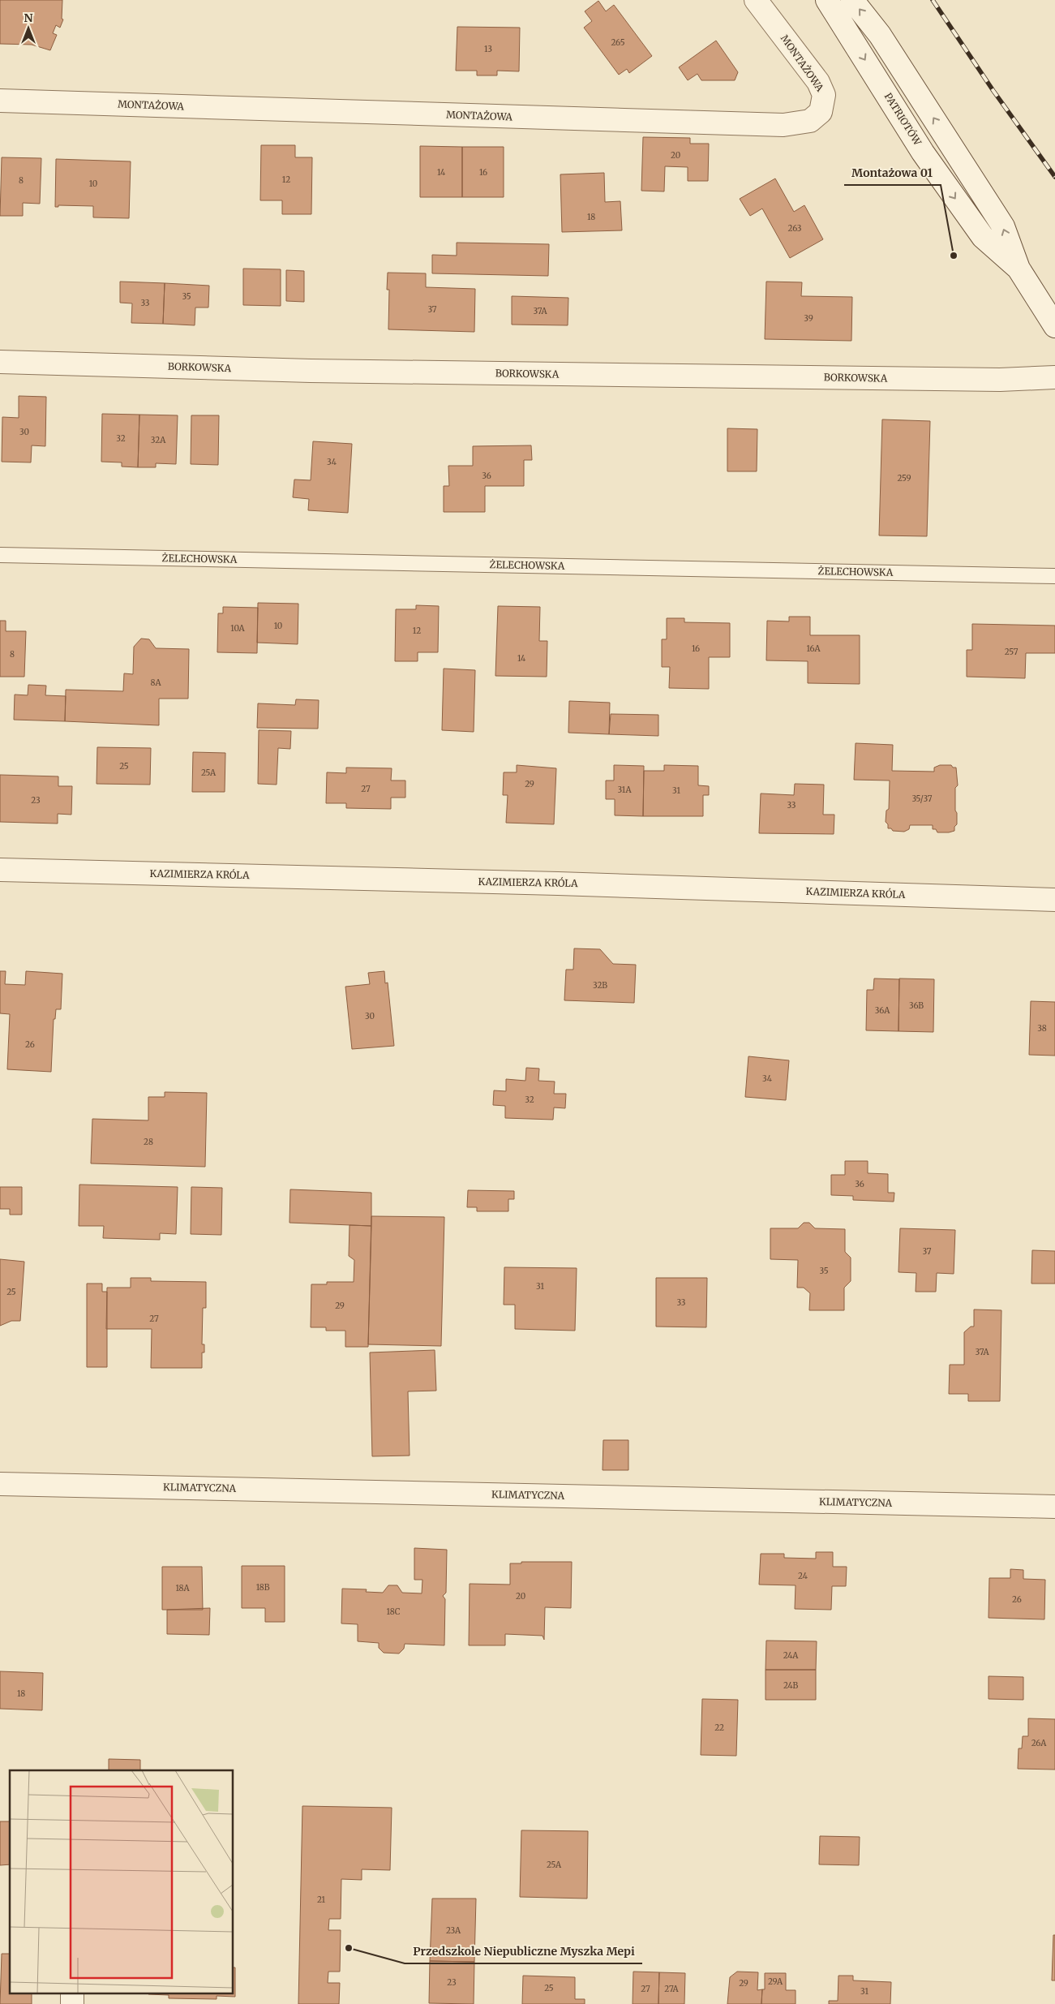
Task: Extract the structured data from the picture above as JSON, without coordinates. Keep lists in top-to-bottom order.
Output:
{
  "streets": {
    "street": [
      "MONTAŻOWA",
      "PATRIOTÓW",
      "BORKOWSKA",
      "KAZIMIERZA KRÓLA",
      "KLIMATYCZNA"
    ],
    "lane": ["ŻELECHOWSKA"]
  },
  "places": ["Montażowa 01", "Przedszkole Niepubliczne Myszka Mepi"],
  "house_numbers": [
    "265",
    "13",
    "20",
    "14",
    "16",
    "12",
    "8",
    "10",
    "18",
    "263",
    "35",
    "33",
    "37",
    "37A",
    "39",
    "30",
    "32",
    "32A",
    "34",
    "36",
    "259",
    "10",
    "10A",
    "12",
    "16",
    "16A",
    "257",
    "8",
    "14",
    "8A",
    "25",
    "25A",
    "29",
    "27",
    "31A",
    "31",
    "35/37",
    "23",
    "33",
    "32B",
    "36B",
    "36A",
    "30",
    "38",
    "26",
    "34",
    "32",
    "28",
    "36",
    "37",
    "35",
    "31",
    "25",
    "33",
    "29",
    "27",
    "37A",
    "24",
    "18B",
    "18A",
    "20",
    "26",
    "18C",
    "24A",
    "24B",
    "18",
    "22",
    "26A",
    "25A",
    "21",
    "23A",
    "29A",
    "23",
    "29",
    "25",
    "27",
    "27A",
    "31"
  ],
  "north": "top"
}
